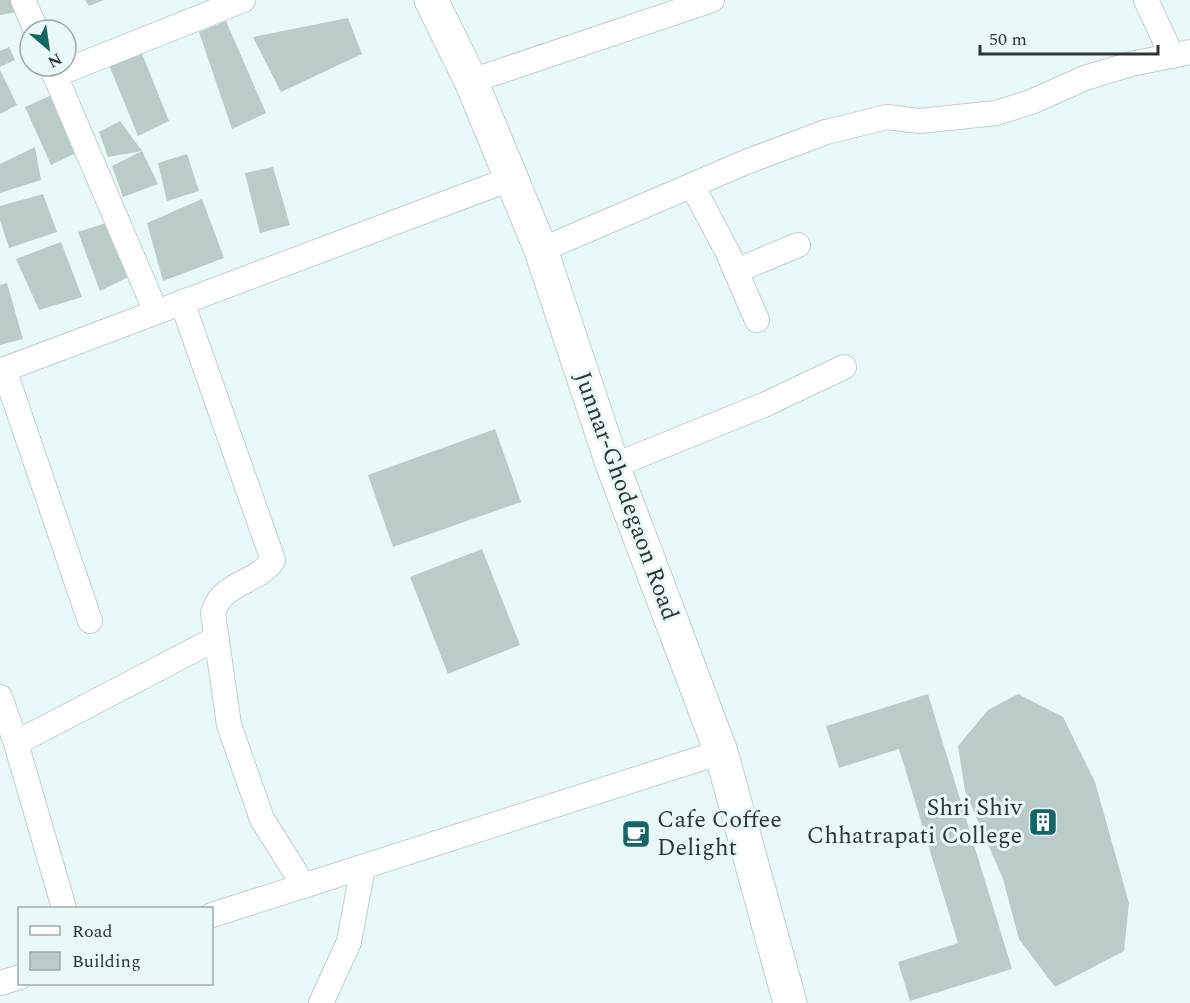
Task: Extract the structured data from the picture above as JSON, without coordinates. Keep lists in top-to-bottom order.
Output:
{
  "streets": {
    "main road": ["Junnar-Ghodegaon Road"]
  },
  "places": {
    "building": ["Shri Shiv Chhatrapati College"],
    "cafe": ["Cafe Coffee Delight"]
  },
  "legend": ["Road", "Building"],
  "scale_bar": "50 m",
  "north": "bottom right"
}
